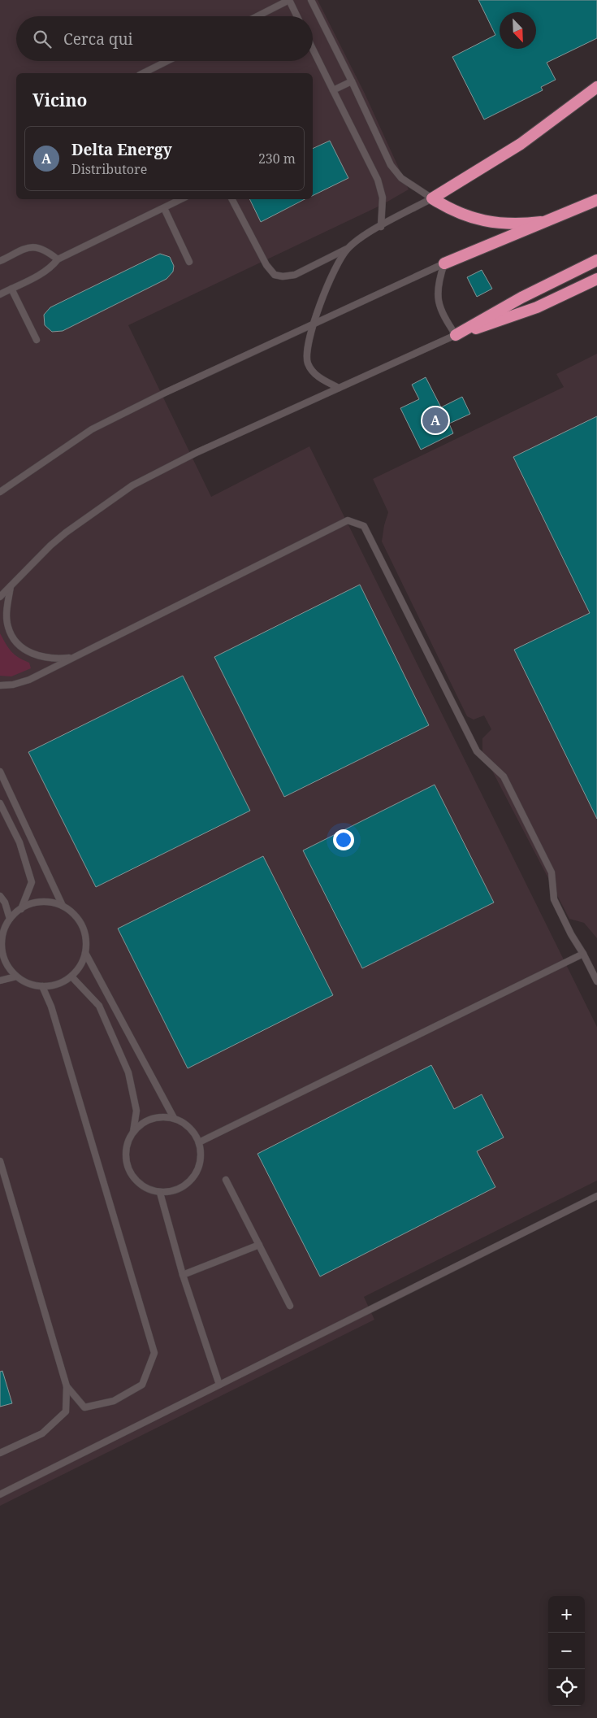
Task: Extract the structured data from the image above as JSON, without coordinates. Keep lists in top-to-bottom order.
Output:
{
  "north": "bottom right",
  "page": {
    "search": "Cerca qui",
    "heading": "Vicino",
    "list": [
      {
        "mark": "A",
        "name": "Delta Energy",
        "note": "Distributore",
        "value": "230 m"
      }
    ],
    "pins": "A",
    "map_buttons": ["+", "−"]
  }
}
